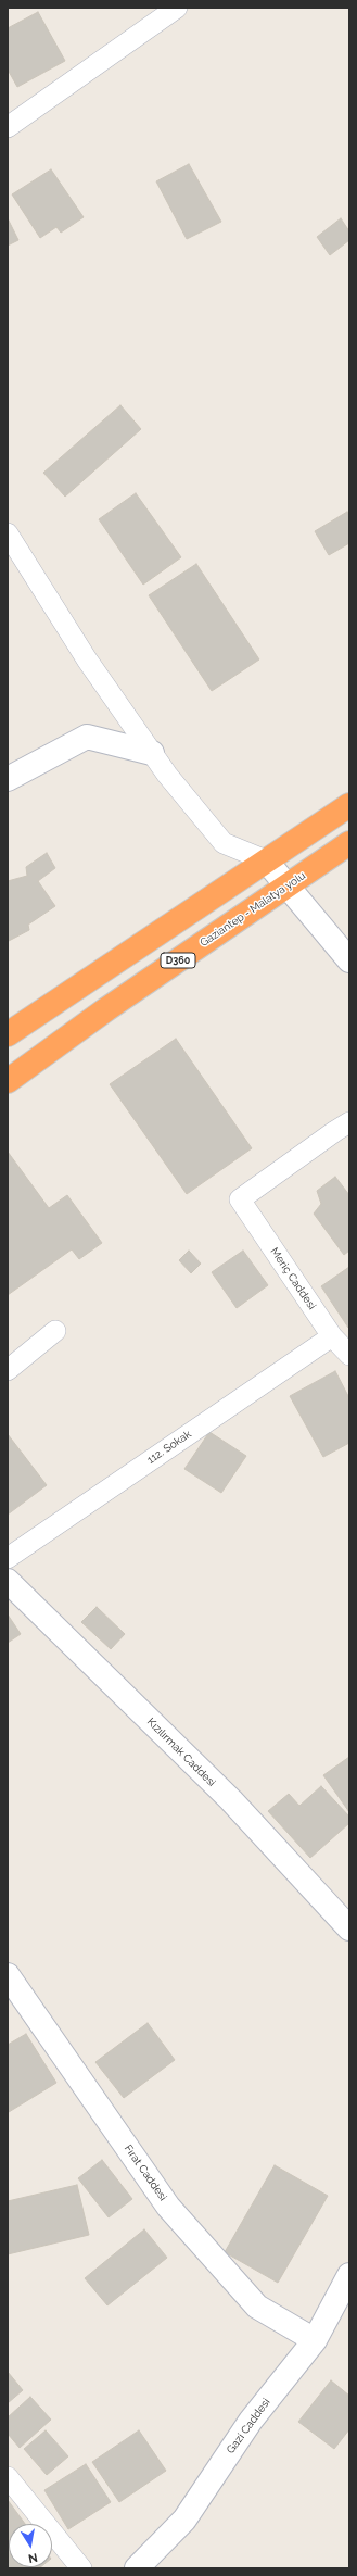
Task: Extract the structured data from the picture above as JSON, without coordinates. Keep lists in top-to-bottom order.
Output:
{
  "streets": {
    "highway": ["Gaziantep - Malatya yolu", "D360"],
    "street": [
      "Meriç Caddesi",
      "112. Sokak",
      "Kızılırmak Caddesi",
      "Fırat Caddesi",
      "Gazi Caddesi"
    ]
  },
  "crossings": [
    ["Meriç Caddesi", "112. Sokak"],
    ["Fırat Caddesi", "Gazi Caddesi"]
  ],
  "north": "bottom"
}
